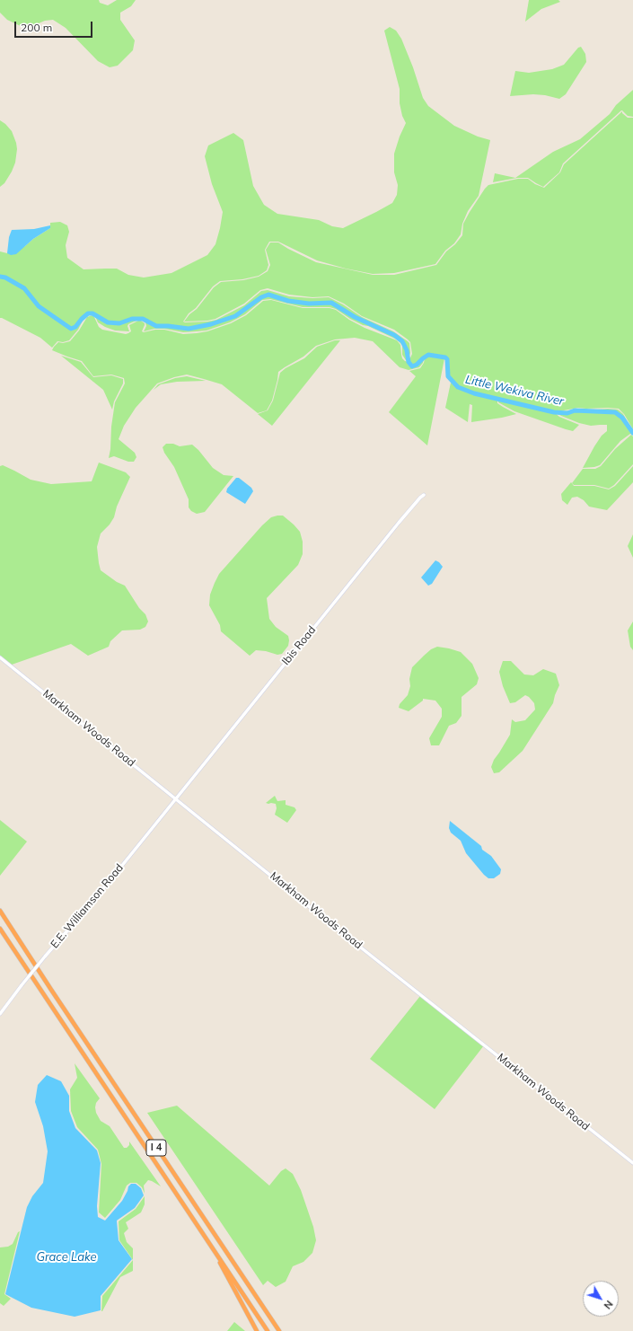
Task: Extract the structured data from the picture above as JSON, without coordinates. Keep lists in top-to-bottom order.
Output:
{
  "streets": {
    "highway": ["I 4"],
    "main road": ["Ibis Road", "Markham Woods Road", "E.E. Williamson Road"]
  },
  "crossings": [
    ["Ibis Road", "Markham Woods Road"],
    ["Ibis Road", "E.E. Williamson Road"],
    ["Markham Woods Road", "E.E. Williamson Road"]
  ],
  "water": ["Little Wekiva River", "Grace Lake"],
  "scale_bar": "200 m",
  "north": "bottom right"
}
